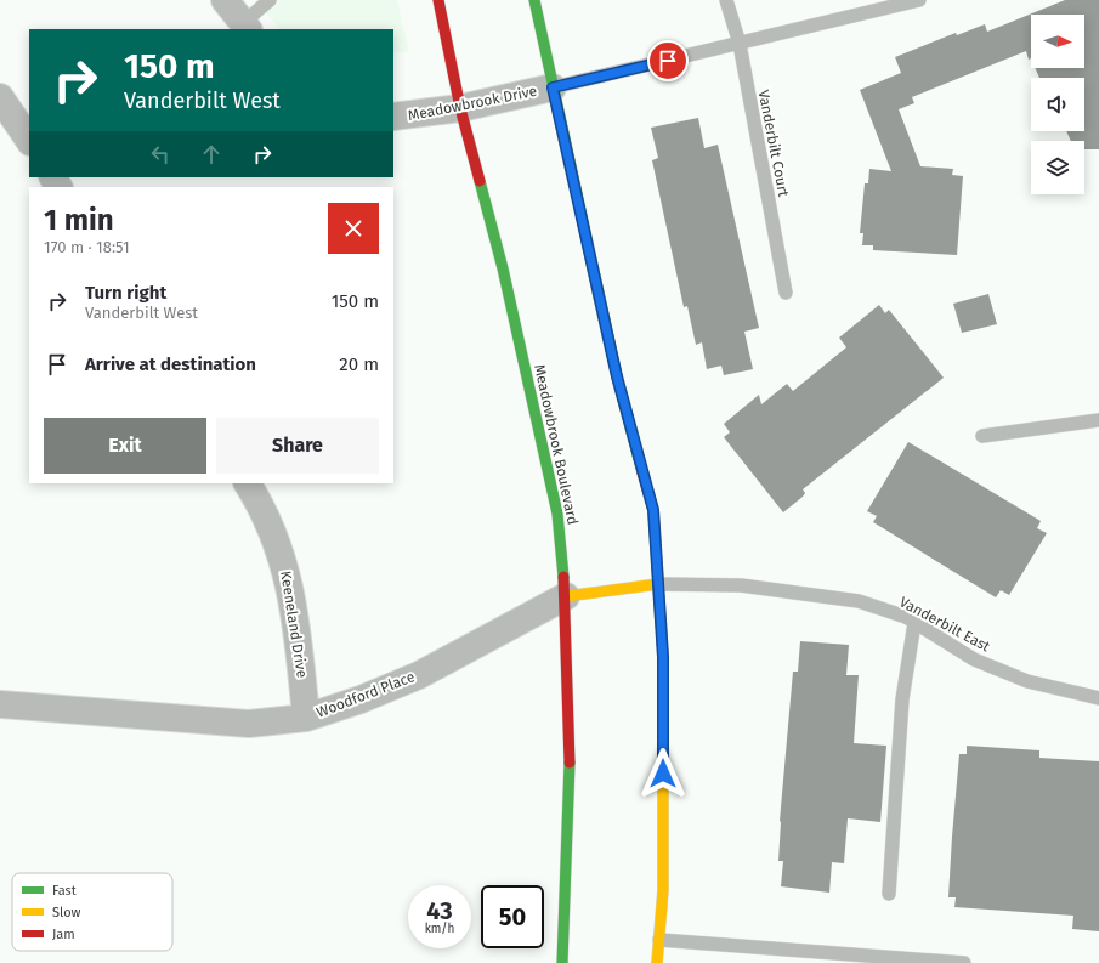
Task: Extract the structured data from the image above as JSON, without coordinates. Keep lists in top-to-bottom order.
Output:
{
  "streets": {
    "main road": ["Meadowbrook Boulevard"],
    "street": ["Meadowbrook Drive", "Keeneland Drive", "Woodford Place"],
    "lane": ["Vanderbilt Court", "Vanderbilt East"]
  },
  "crossings": [
    ["Meadowbrook Drive", "Meadowbrook Boulevard"],
    ["Meadowbrook Boulevard", "Woodford Place"],
    ["Keeneland Drive", "Woodford Place"]
  ],
  "legend": ["Fast", "Slow", "Jam"],
  "north": "right",
  "page": {
    "turn": ["150 m", "Vanderbilt West"],
    "heading": ["1 min", "170 m · 18:51"],
    "list": [
      {
        "name": "Turn right",
        "note": "Vanderbilt West",
        "value": "150 m"
      },
      {
        "name": "Arrive at destination",
        "value": "20 m"
      }
    ],
    "buttons": ["Exit", "Share"],
    "speed": "43 km/h",
    "limit": "50"
  }
}
